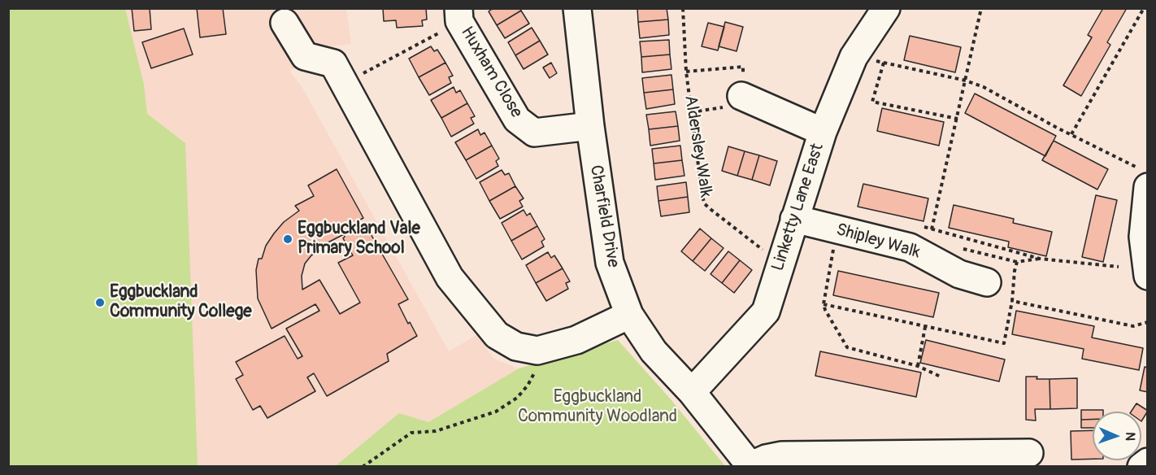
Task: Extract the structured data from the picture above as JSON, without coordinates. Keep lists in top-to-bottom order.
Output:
{
  "streets": {
    "street": [
      "Huxham Close",
      "Linketty Lane East",
      "Charfield Drive",
      "Shipley Walk"
    ],
    "path": ["Aldersley Walk"]
  },
  "crossings": [
    ["Huxham Close", "Charfield Drive"],
    ["Linketty Lane East", "Charfield Drive"],
    ["Linketty Lane East", "Shipley Walk"]
  ],
  "parks": ["Eggbuckland Community Woodland"],
  "places": ["Eggbuckland Vale Primary School", "Eggbuckland Community College"],
  "north": "right"
}
